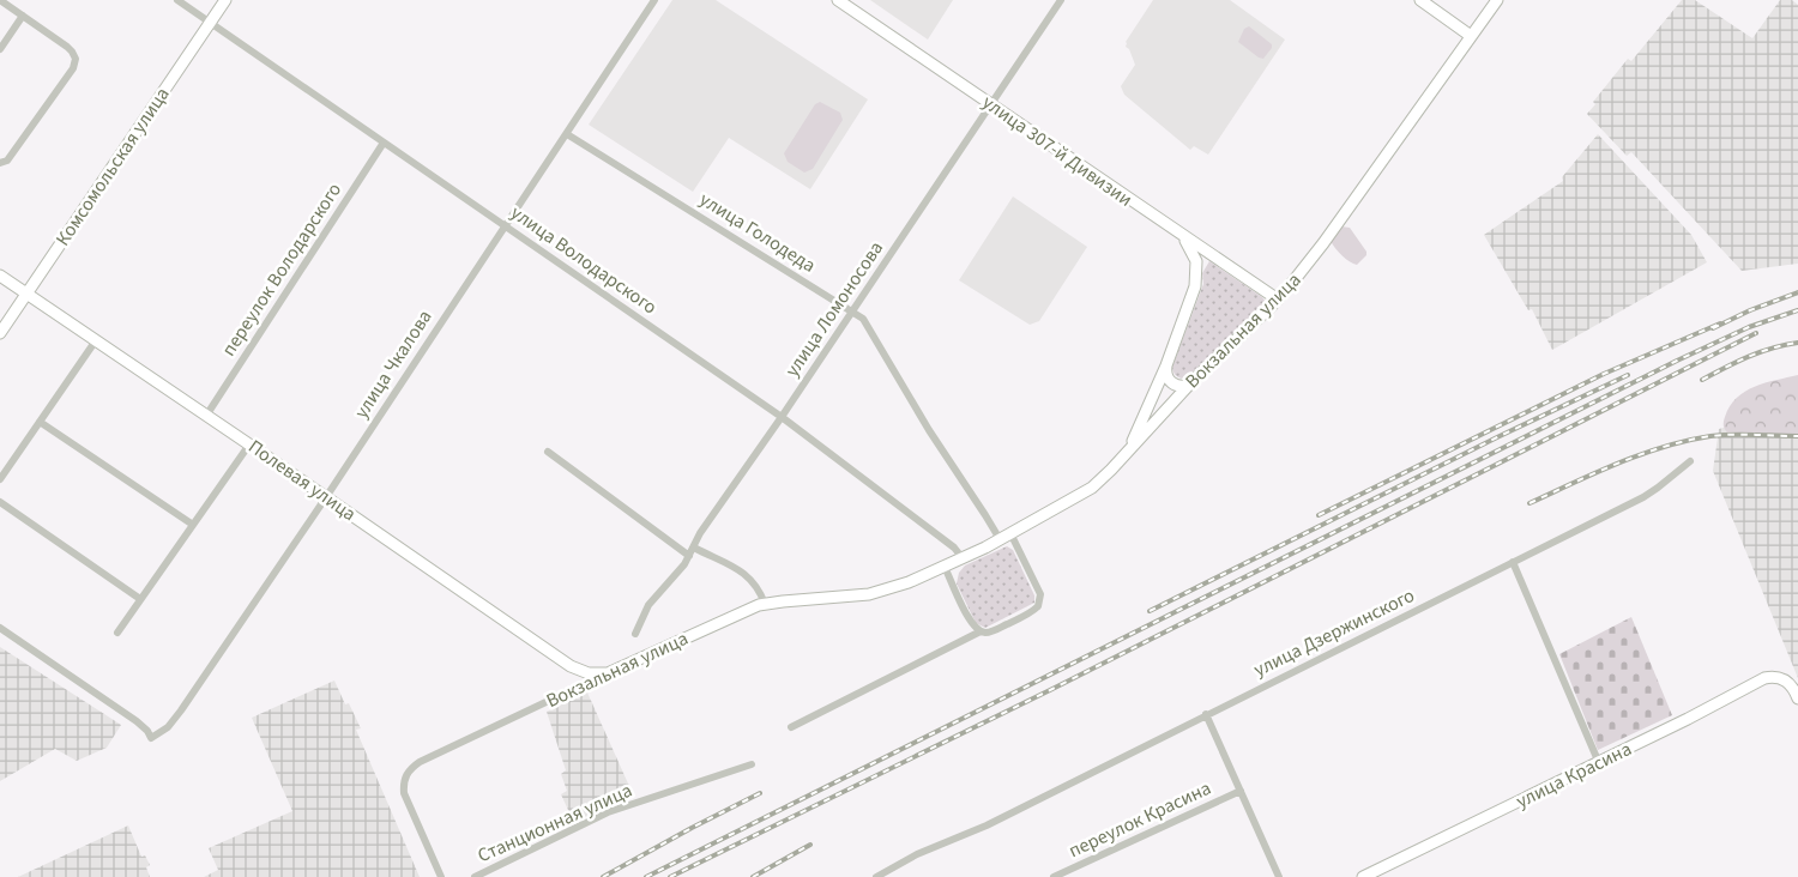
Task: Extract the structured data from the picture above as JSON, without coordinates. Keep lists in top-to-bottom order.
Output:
{
  "streets": {
    "main road": [
      "улица 307-й Дивизии",
      "Комсомольская улица",
      "Вокзальная улица",
      "Полевая улица",
      "улица Красина"
    ],
    "street": [
      "улица Голодеда",
      "улица Володарского",
      "переулок Володарского",
      "улица Ломоносова",
      "улица Чкалова",
      "улица Дзержинского",
      "переулок Красина",
      "Станционная улица"
    ]
  },
  "crossings": [
    ["улица 307-й Дивизии", "улица Ломоносова"],
    ["улица 307-й Дивизии", "Вокзальная улица"],
    ["Комсомольская улица", "улица Володарского"],
    ["Комсомольская улица", "Полевая улица"],
    ["улица Голодеда", "улица Ломоносова"],
    ["улица Голодеда", "Вокзальная улица"],
    ["улица Голодеда", "улица Чкалова"],
    ["улица Володарского", "переулок Володарского"],
    ["улица Володарского", "улица Ломоносова"],
    ["улица Володарского", "Вокзальная улица"],
    ["улица Володарского", "улица Чкалова"],
    ["переулок Володарского", "Полевая улица"],
    ["Вокзальная улица", "Полевая улица"],
    ["улица Чкалова", "Полевая улица"]
  ]
}
